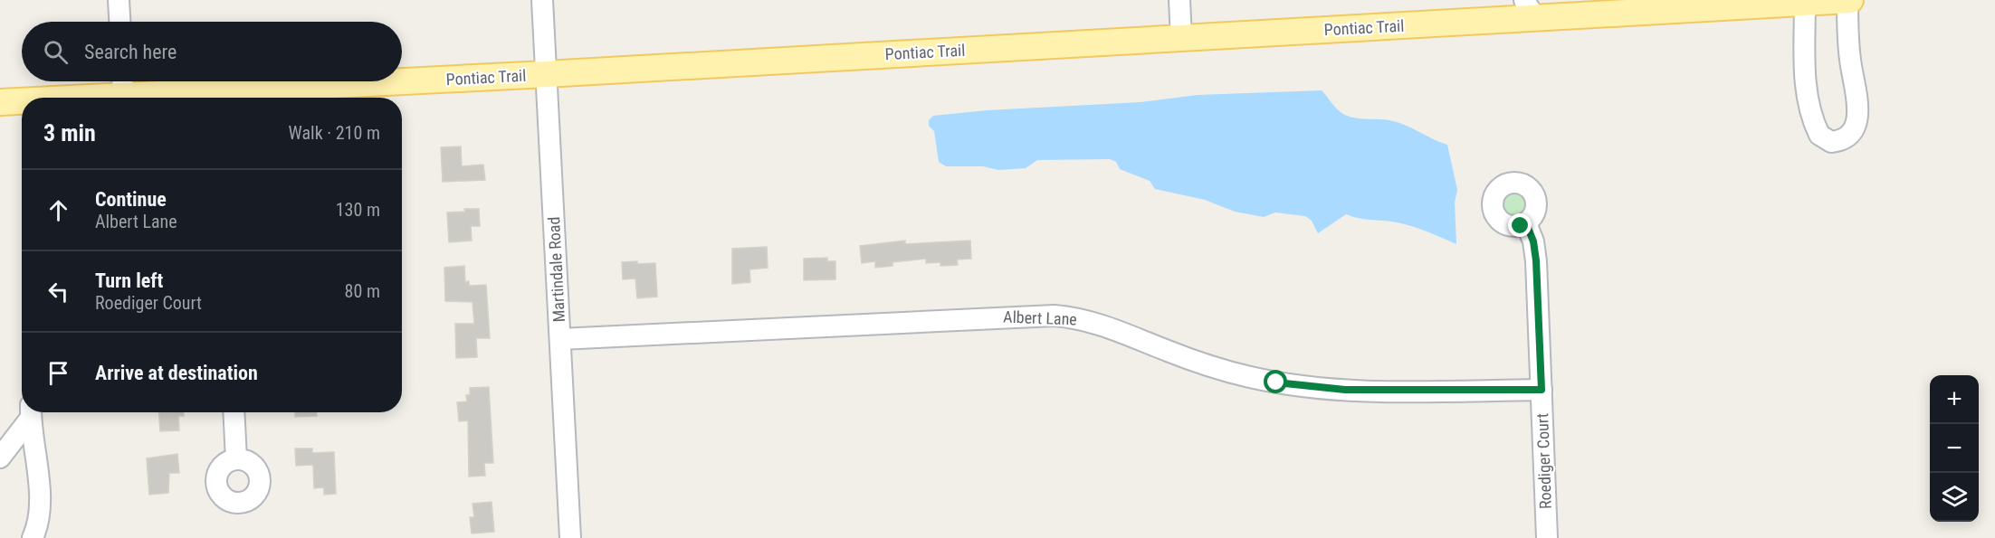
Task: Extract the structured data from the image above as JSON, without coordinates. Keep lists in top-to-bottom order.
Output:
{
  "streets": {
    "main road": ["Pontiac Trail"],
    "street": ["Martindale Road", "Albert Lane", "Roediger Court"]
  },
  "crossings": [
    ["Pontiac Trail", "Martindale Road"],
    ["Martindale Road", "Albert Lane"],
    ["Albert Lane", "Roediger Court"]
  ],
  "page": {
    "search": "Search here",
    "heading": ["3 min", "Walk · 210 m"],
    "list": [
      ["Continue", "Albert Lane", "130 m"],
      ["Turn left", "Roediger Court", "80 m"],
      "Arrive at destination"
    ],
    "map_buttons": ["+", "−"]
  }
}
